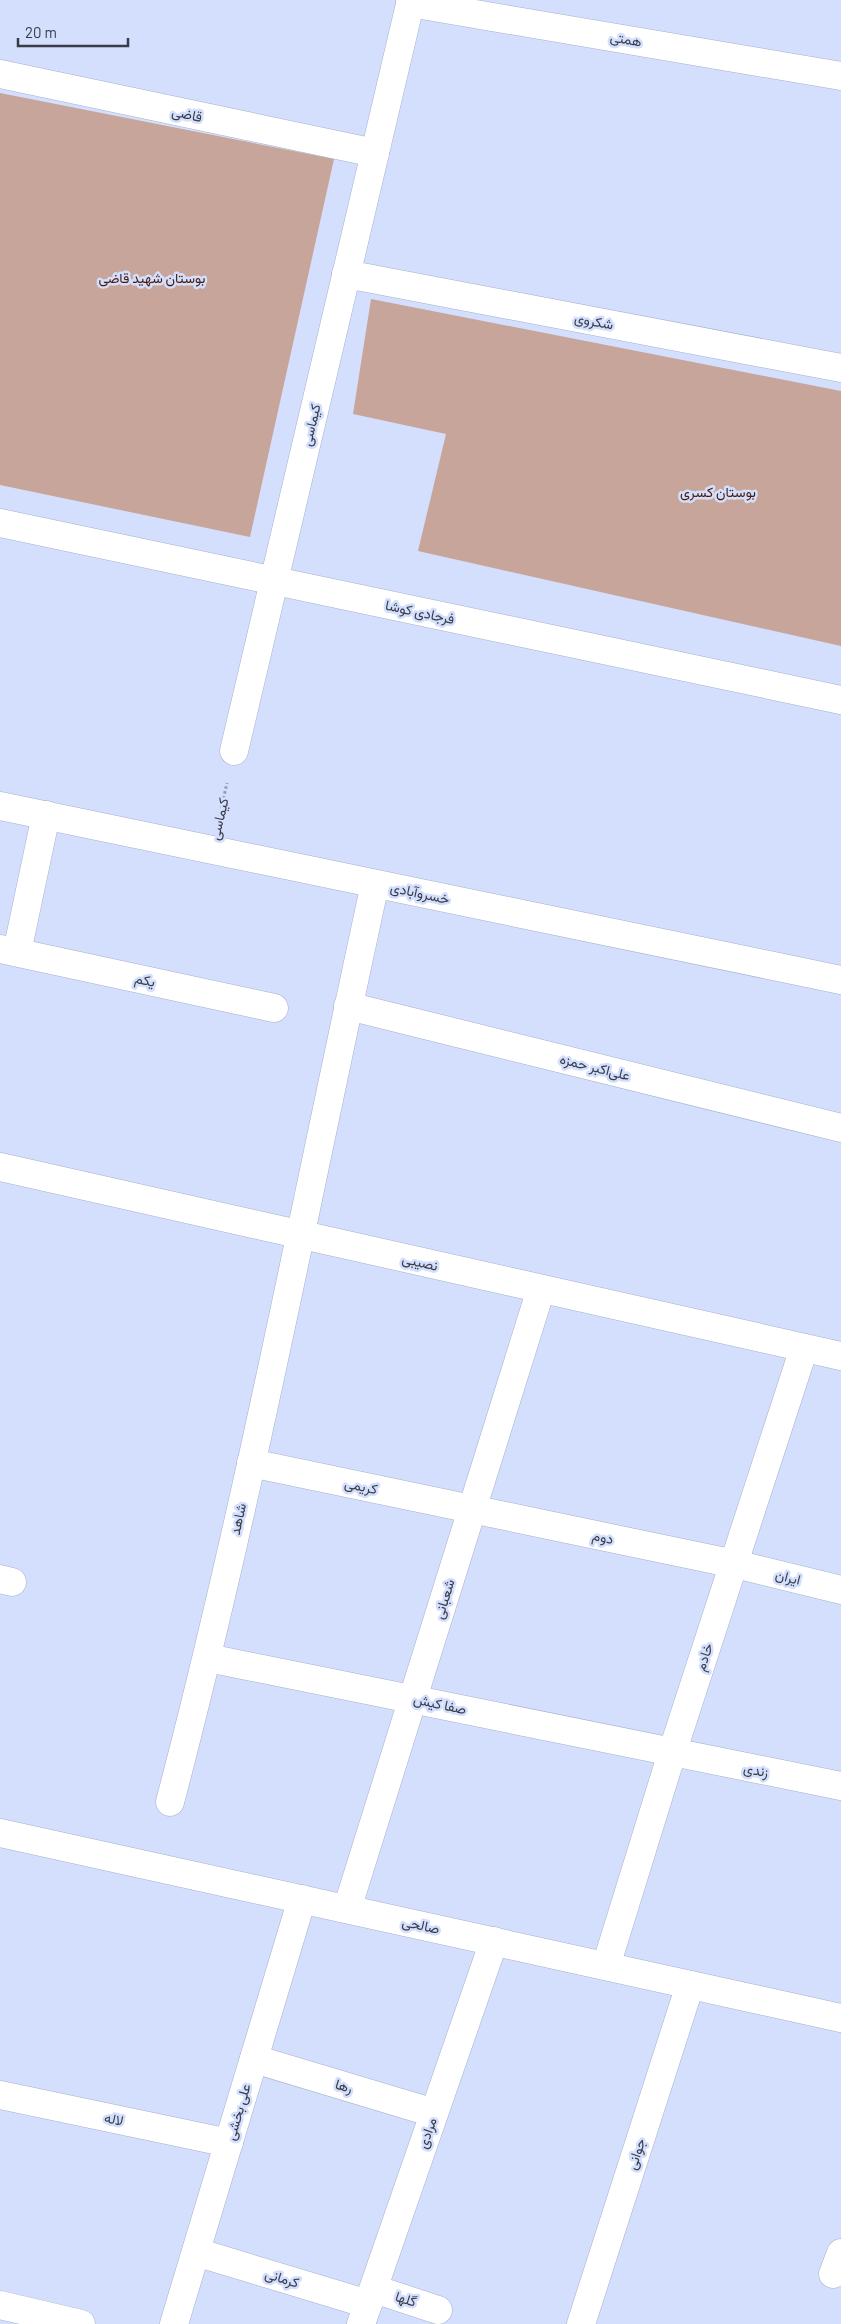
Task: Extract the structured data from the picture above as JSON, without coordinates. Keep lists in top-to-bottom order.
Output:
{
  "streets": {
    "street": [
      "همتی",
      "قاضی",
      "شکروی",
      "کیماسی",
      "فرجادی کوشا",
      "خسروآبادی",
      "یکم",
      "علی‌اکبر حمزه",
      "نصیبی",
      "کریمی",
      "شاهد",
      "دوم",
      "ایران",
      "شعبانی",
      "خادم",
      "صفا کیش",
      "زندی",
      "صالحی",
      "رها",
      "علی بخشی",
      "لاله",
      "مرادی",
      "جوانی",
      "کرمانی",
      "گلها"
    ]
  },
  "crossings": [
    ["همتی", "کیماسی"],
    ["قاضی", "کیماسی"],
    ["شکروی", "کیماسی"],
    ["کیماسی", "فرجادی کوشا"],
    ["کیماسی", "خسروآبادی"],
    ["خسروآبادی", "یکم"],
    ["خسروآبادی", "شاهد"],
    ["علی‌اکبر حمزه", "شاهد"],
    ["نصیبی", "شاهد"],
    ["نصیبی", "شعبانی"],
    ["نصیبی", "خادم"],
    ["کریمی", "شاهد"],
    ["کریمی", "دوم"],
    ["کریمی", "شعبانی"],
    ["شاهد", "صفا کیش"],
    ["دوم", "ایران"],
    ["دوم", "شعبانی"],
    ["دوم", "خادم"],
    ["ایران", "خادم"],
    ["شعبانی", "صفا کیش"],
    ["شعبانی", "صالحی"],
    ["خادم", "صفا کیش"],
    ["خادم", "زندی"],
    ["خادم", "صالحی"],
    ["صفا کیش", "زندی"],
    ["صالحی", "علی بخشی"],
    ["صالحی", "مرادی"],
    ["صالحی", "جوانی"],
    ["رها", "علی بخشی"],
    ["رها", "مرادی"],
    ["علی بخشی", "لاله"],
    ["علی بخشی", "کرمانی"],
    ["مرادی", "کرمانی"],
    ["مرادی", "گلها"],
    ["کرمانی", "گلها"]
  ],
  "parks": ["بوستان شهید قاضی", "بوستان کسری"],
  "scale_bar": "20 m"
}
